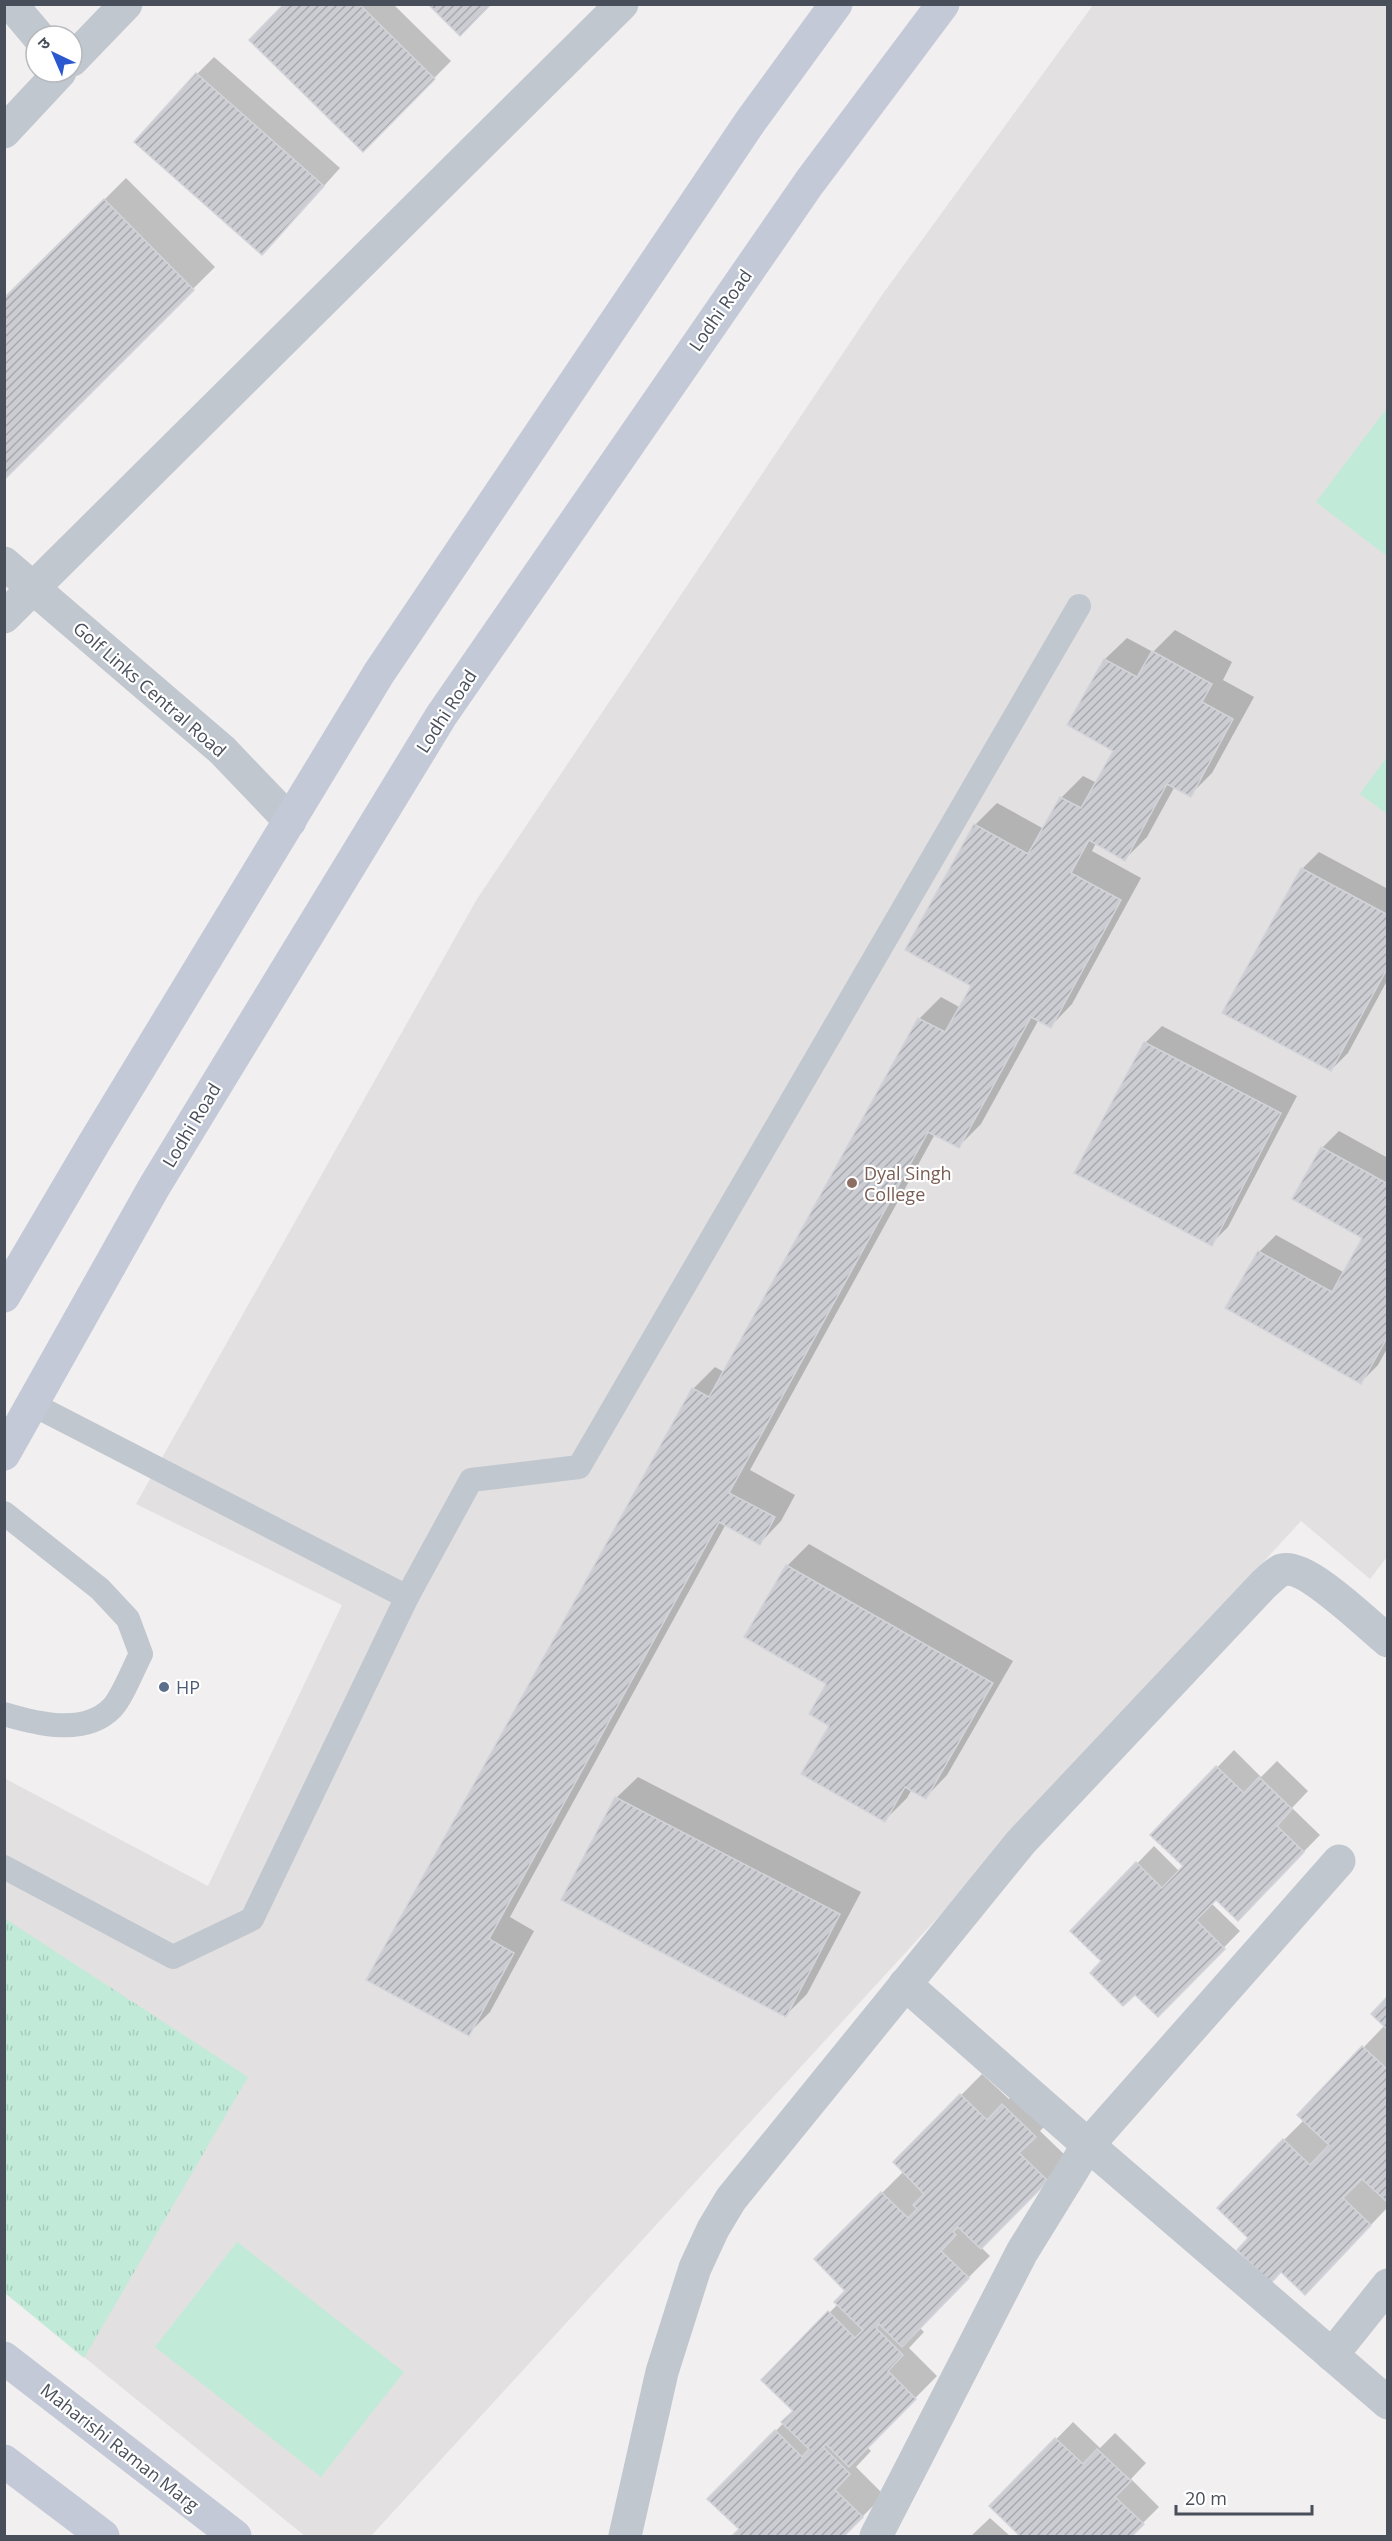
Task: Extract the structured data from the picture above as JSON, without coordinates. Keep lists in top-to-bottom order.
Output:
{
  "streets": {
    "main road": ["Lodhi Road", "Maharishi Raman Marg"],
    "street": ["Golf Links Central Road"]
  },
  "places": ["Dyal Singh College", "HP"],
  "scale_bar": "20 m",
  "north": "top left"
}
